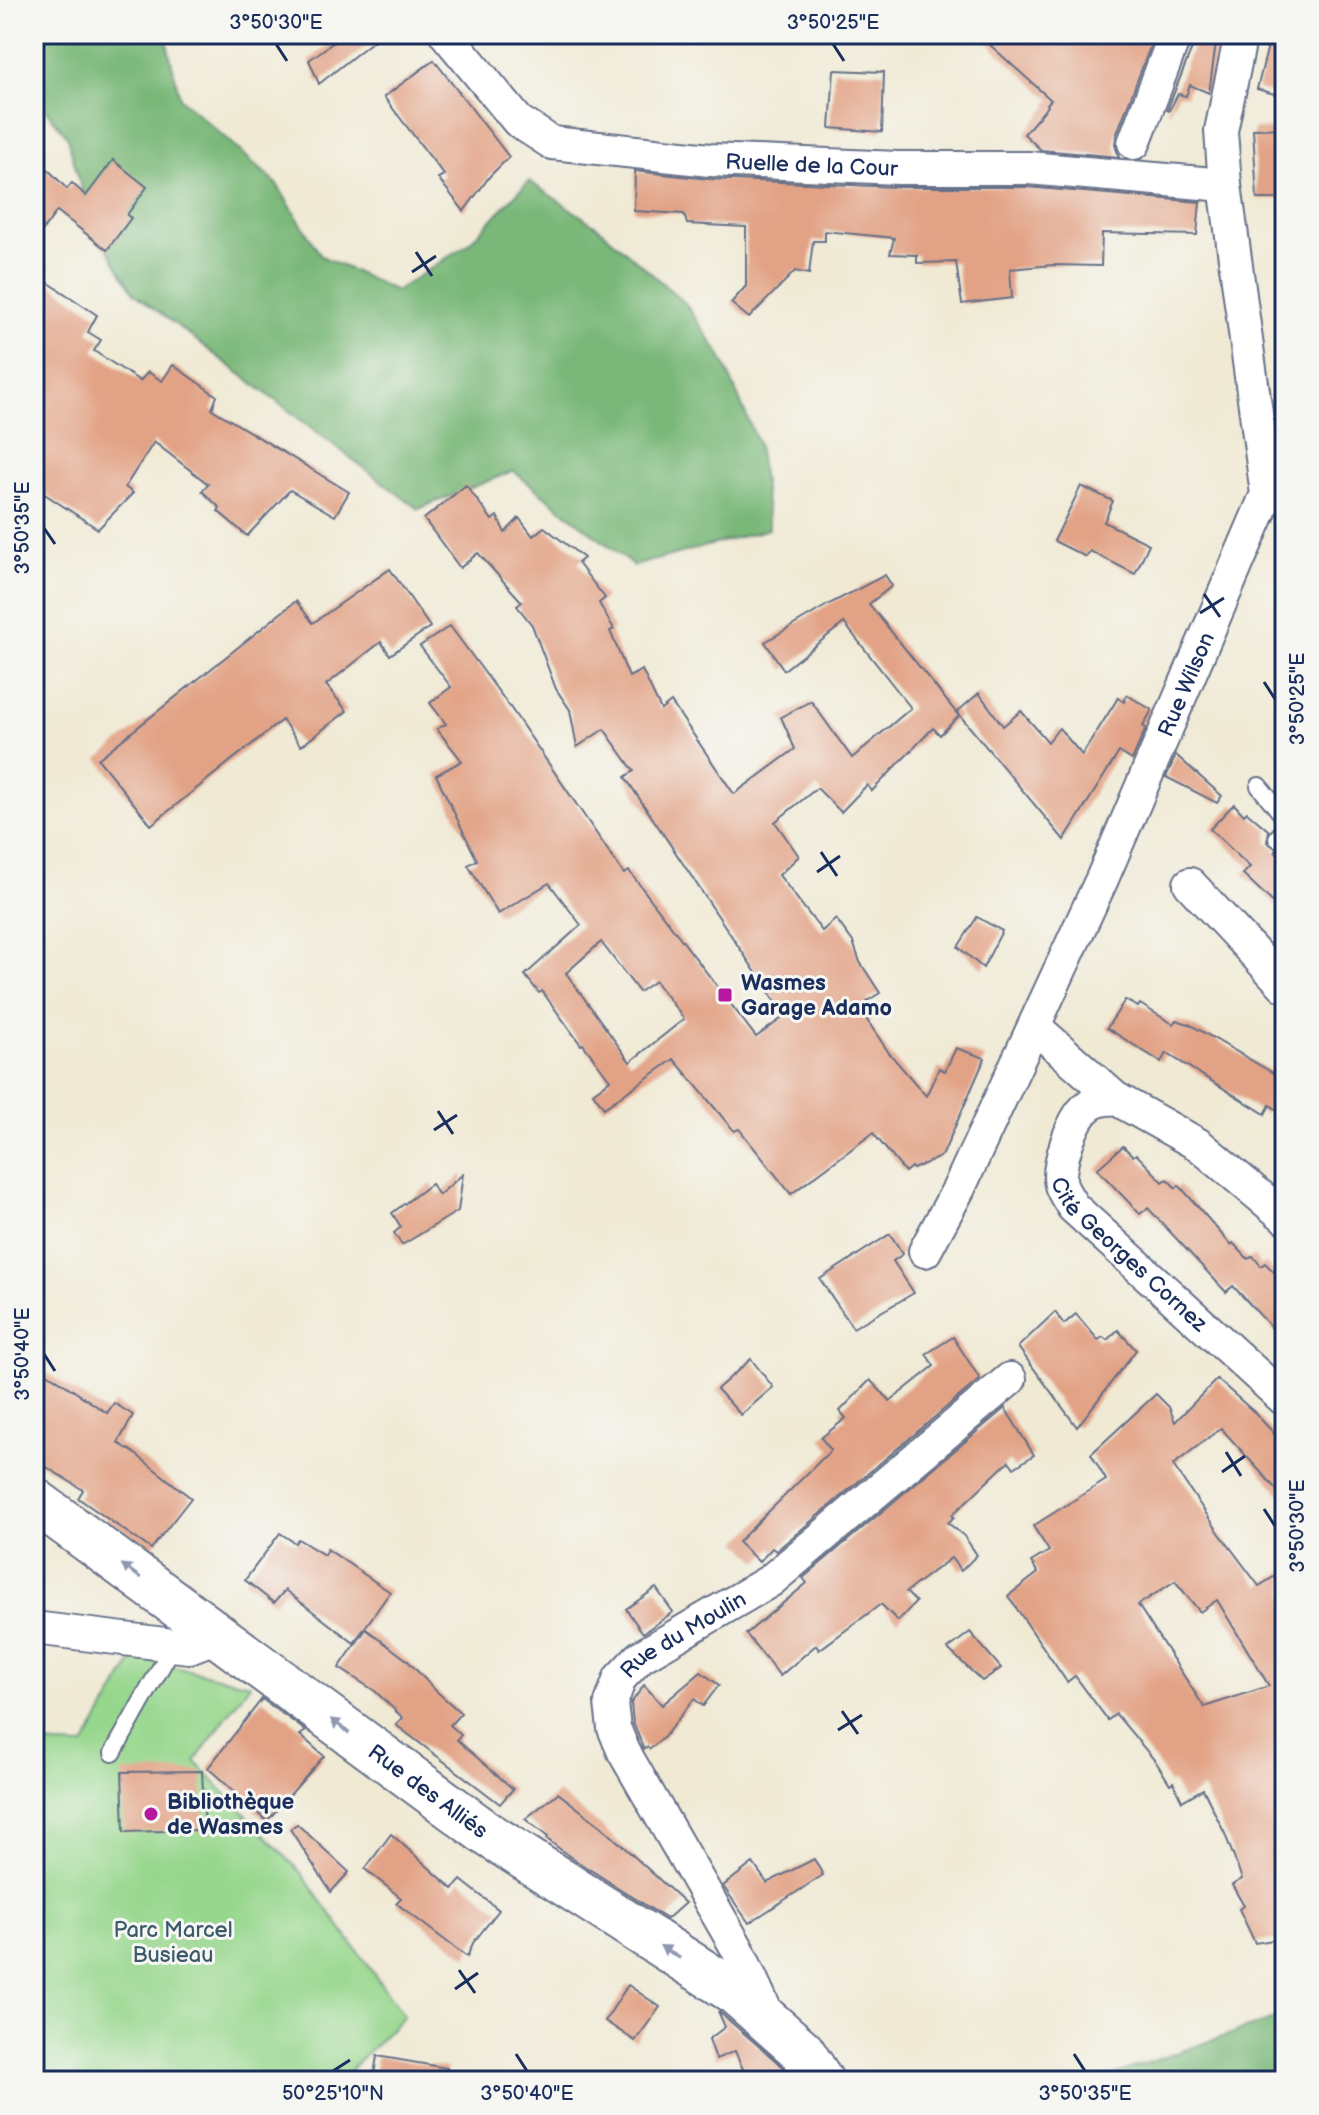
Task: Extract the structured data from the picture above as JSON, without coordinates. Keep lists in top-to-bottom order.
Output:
{
  "streets": {
    "street": [
      "Ruelle de la Cour",
      "Rue Wilson",
      "Cité Georges Cornez",
      "Rue du Moulin",
      "Rue des Alliés"
    ]
  },
  "crossings": [
    ["Ruelle de la Cour", "Rue Wilson"],
    ["Rue du Moulin", "Rue des Alliés"]
  ],
  "one_way": ["Rue des Alliés"],
  "parks": ["Parc Marcel Busieau"],
  "places": {
    "transit": ["Wasmes Garage Adamo"],
    "other": ["Bibliothèque de Wasmes"]
  },
  "coordinates": [
    "3°50'30\"E",
    "3°50'25\"E",
    "3°50'35\"E",
    "3°50'40\"E",
    "50°25'10\"N"
  ]
}
